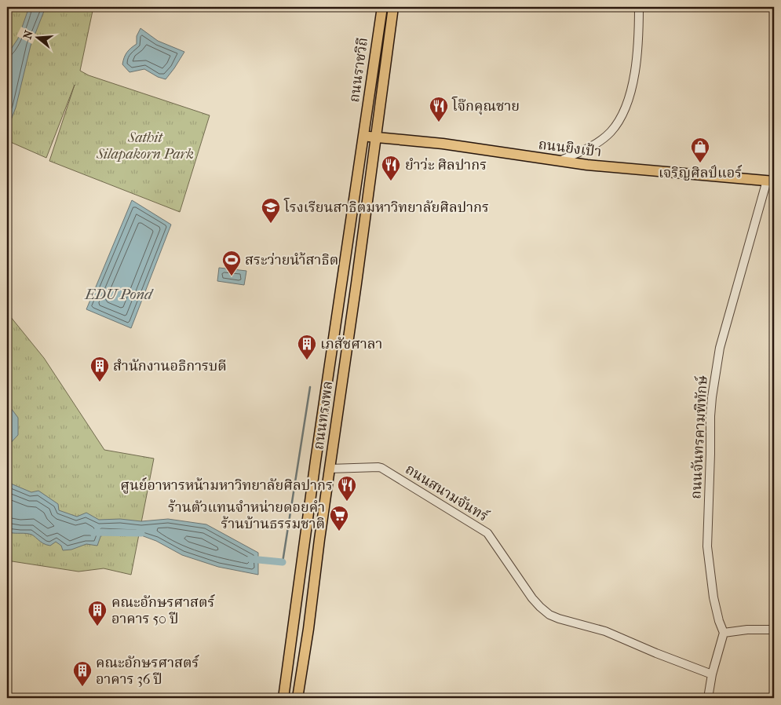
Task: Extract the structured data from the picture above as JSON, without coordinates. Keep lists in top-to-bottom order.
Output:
{
  "streets": {
    "main road": ["ถนนราชวิถี", "ถนนยิงเป้า", "ถนนทรงพล"],
    "street": ["ถนนจันทรคามพิทักษ์", "ถนนสนามจันทร์"]
  },
  "crossings": [
    ["ถนนราชวิถี", "ถนนยิงเป้า"],
    ["ถนนราชวิถี", "ถนนทรงพล"],
    ["ถนนยิงเป้า", "ถนนทรงพล"],
    ["ถนนยิงเป้า", "ถนนจันทรคามพิทักษ์"],
    ["ถนนทรงพล", "ถนนสนามจันทร์"]
  ],
  "water": ["EDU Pond"],
  "parks": ["Sathit Silapakorn Park"],
  "places": {
    "restaurant": ["โจ๊กคุณชาย", "ยำว่ะ ศิลปากร", "ศูนย์อาหารหน้ามหาวิทยาลัยศิลปากร"],
    "shop": ["เจริญศิลป์แอร์"],
    "school or university": ["โรงเรียนสาธิตมหาวิทยาลัยศิลปากร"],
    "sports": ["สระว่ายนำ้สาธิต"],
    "building": [
      "เภสัชศาลา",
      "สำนักงานอธิการบดี",
      "คณะอักษรศาสตร์ อาคาร 50 ปี",
      "คณะอักษรศาสตร์ อาคาร 36 ปี"
    ],
    "supermarket": ["ร้านตัวแทนจำหน่ายดอยคำ ร้านบ้านธรรมชาติ"]
  },
  "north": "left"
}
